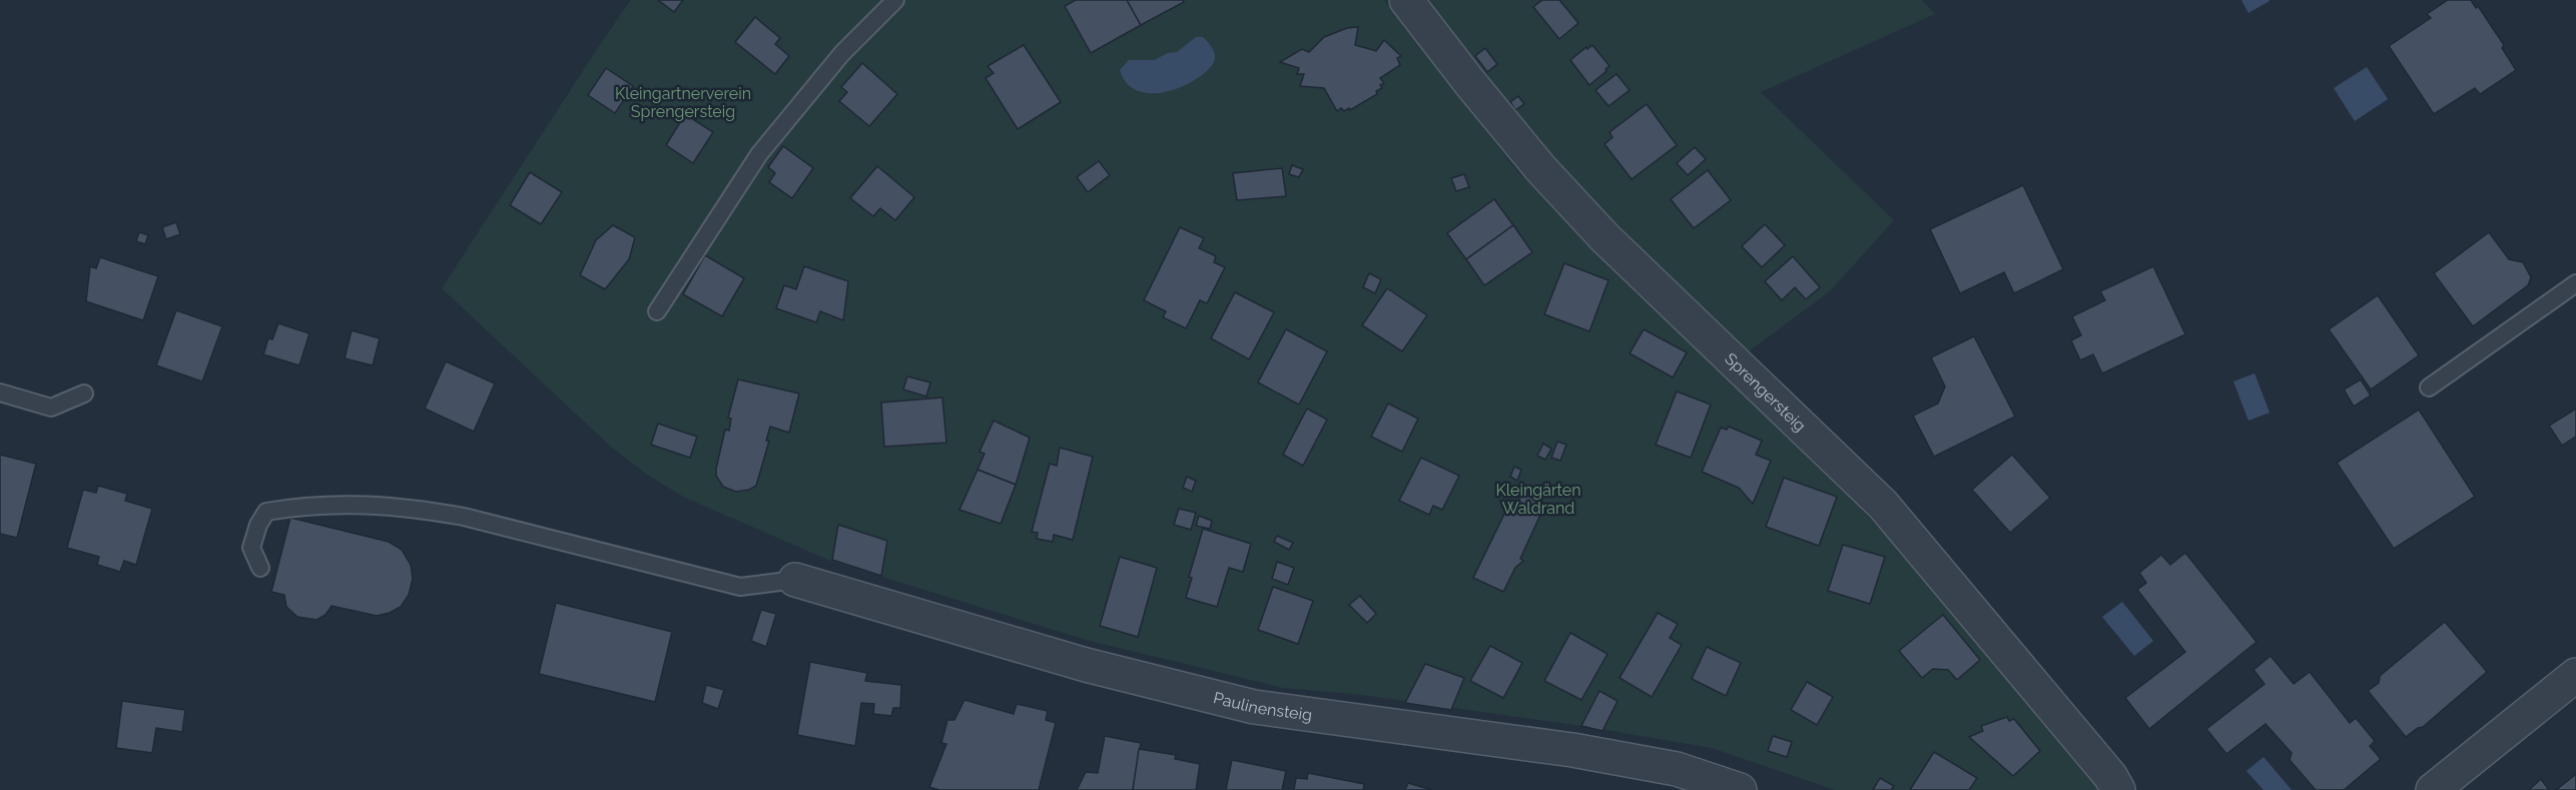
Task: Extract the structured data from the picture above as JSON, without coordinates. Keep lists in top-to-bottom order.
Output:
{
  "streets": {
    "street": ["Sprengersteig", "Paulinensteig"]
  },
  "parks": ["Kleingartnerverein Sprengersteig", "Kleingärten Waldrand"]
}
